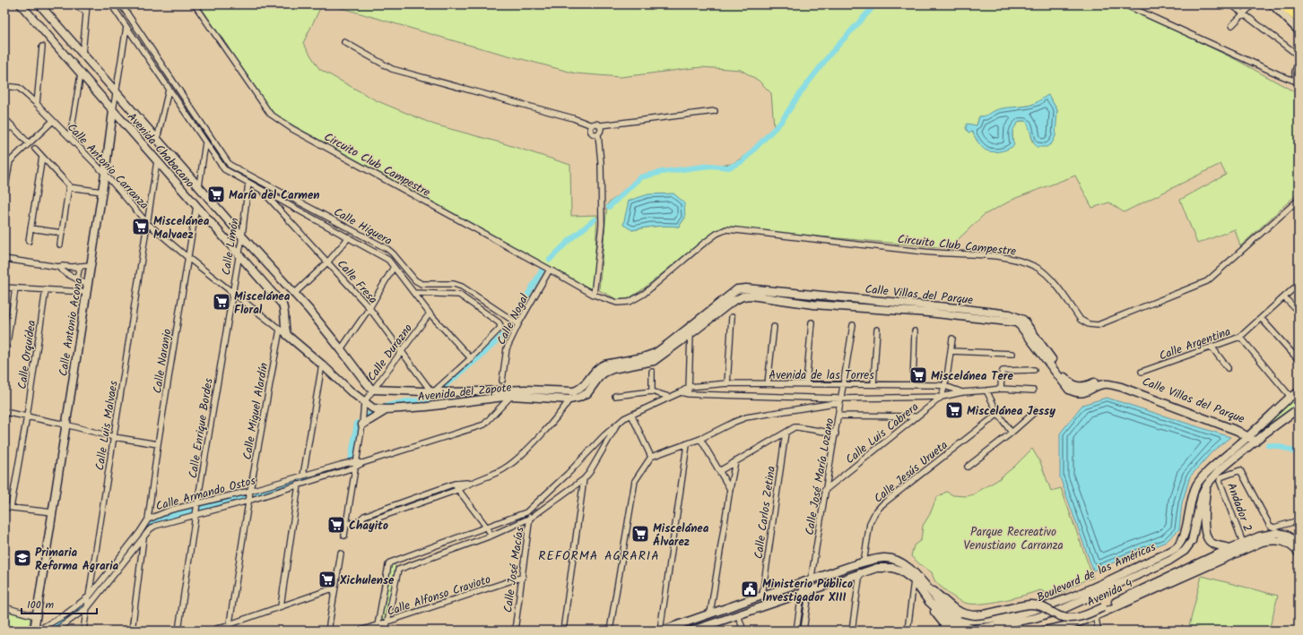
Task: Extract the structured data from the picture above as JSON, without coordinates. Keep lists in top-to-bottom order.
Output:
{
  "streets": {
    "main road": [
      "Avenida Chabacano",
      "Calle Villas del Parque",
      "Calle Antonio Acona",
      "Avenida del Zapote",
      "Boulevard de las Américas",
      "Avenida 4"
    ],
    "street": [
      "Circuito Club Campestre",
      "Calle Antonio Carranza",
      "Calle Higuera",
      "Calle Limón",
      "Calle Fresa",
      "Calle Nogal",
      "Calle Argentina",
      "Calle Durazno",
      "Calle Orquídea",
      "Calle Naranjo",
      "Avenida de las Torres",
      "Calle Miguel Alardín",
      "Calle Luis Malvaes",
      "Calle Enrique Bordes",
      "Calle Luis Cabrera",
      "Calle Jesús Urueta",
      "Calle José María Lozano",
      "Calle Armando Ostos",
      "Andador 2",
      "Calle Carlos Zetina",
      "Calle José Macías",
      "Calle Alfonso Cravioto"
    ]
  },
  "crossings": [
    ["Avenida Chabacano", "Calle Antonio Carranza"],
    ["Avenida Chabacano", "Calle Limón"],
    ["Avenida Chabacano", "Calle Antonio Acona"],
    ["Avenida Chabacano", "Calle Durazno"],
    ["Avenida Chabacano", "Calle Naranjo"],
    ["Avenida Chabacano", "Avenida del Zapote"],
    ["Avenida Chabacano", "Calle Luis Malvaes"],
    ["Circuito Club Campestre", "Calle Nogal"],
    ["Calle Antonio Carranza", "Calle Limón"],
    ["Calle Antonio Carranza", "Calle Antonio Acona"],
    ["Calle Antonio Carranza", "Calle Naranjo"],
    ["Calle Antonio Carranza", "Calle Miguel Alardín"],
    ["Calle Antonio Carranza", "Calle Luis Malvaes"],
    ["Calle Antonio Carranza", "Calle Enrique Bordes"],
    ["Calle Higuera", "Calle Limón"],
    ["Calle Higuera", "Calle Fresa"],
    ["Calle Higuera", "Calle Nogal"],
    ["Calle Higuera", "Calle Antonio Acona"],
    ["Calle Higuera", "Calle Durazno"],
    ["Calle Limón", "Calle Enrique Bordes"],
    ["Calle Fresa", "Calle Nogal"],
    ["Calle Fresa", "Calle Durazno"],
    ["Calle Fresa", "Avenida del Zapote"],
    ["Calle Villas del Parque", "Avenida del Zapote"],
    ["Calle Villas del Parque", "Boulevard de las Américas"],
    ["Calle Nogal", "Avenida del Zapote"],
    ["Calle Antonio Acona", "Calle Armando Ostos"],
    ["Calle Durazno", "Avenida del Zapote"],
    ["Calle Naranjo", "Calle Armando Ostos"],
    ["Avenida de las Torres", "Calle Luis Cabrera"],
    ["Avenida de las Torres", "Calle José María Lozano"],
    ["Avenida de las Torres", "Calle José Macías"],
    ["Avenida del Zapote", "Calle Armando Ostos"],
    ["Calle Miguel Alardín", "Calle Armando Ostos"],
    ["Calle Luis Malvaes", "Calle Armando Ostos"],
    ["Calle Enrique Bordes", "Calle Armando Ostos"],
    ["Calle Luis Cabrera", "Calle José María Lozano"],
    ["Calle Jesús Urueta", "Boulevard de las Américas"],
    ["Calle José María Lozano", "Boulevard de las Américas"],
    ["Andador 2", "Avenida 4"],
    ["Calle Carlos Zetina", "Boulevard de las Américas"],
    ["Calle José Macías", "Calle Alfonso Cravioto"],
    ["Boulevard de las Américas", "Avenida 4"]
  ],
  "districts": ["REFORMA AGRARIA"],
  "parks": ["Parque Recreativo Venustiano Carranza"],
  "places": {
    "supermarket": [
      "María del Carmen",
      "Miscelánea Malvaez",
      "Miscelánea Floral",
      "Miscelánea Tere",
      "Miscelánea Jessy",
      "Chayito",
      "Miscelánea Álvarez",
      "Xichulense"
    ],
    "school or university": ["Primaria Reforma Agraria"],
    "public building": ["Ministerio Público Investigador XIII"]
  },
  "scale_bar": "100 m"
}
